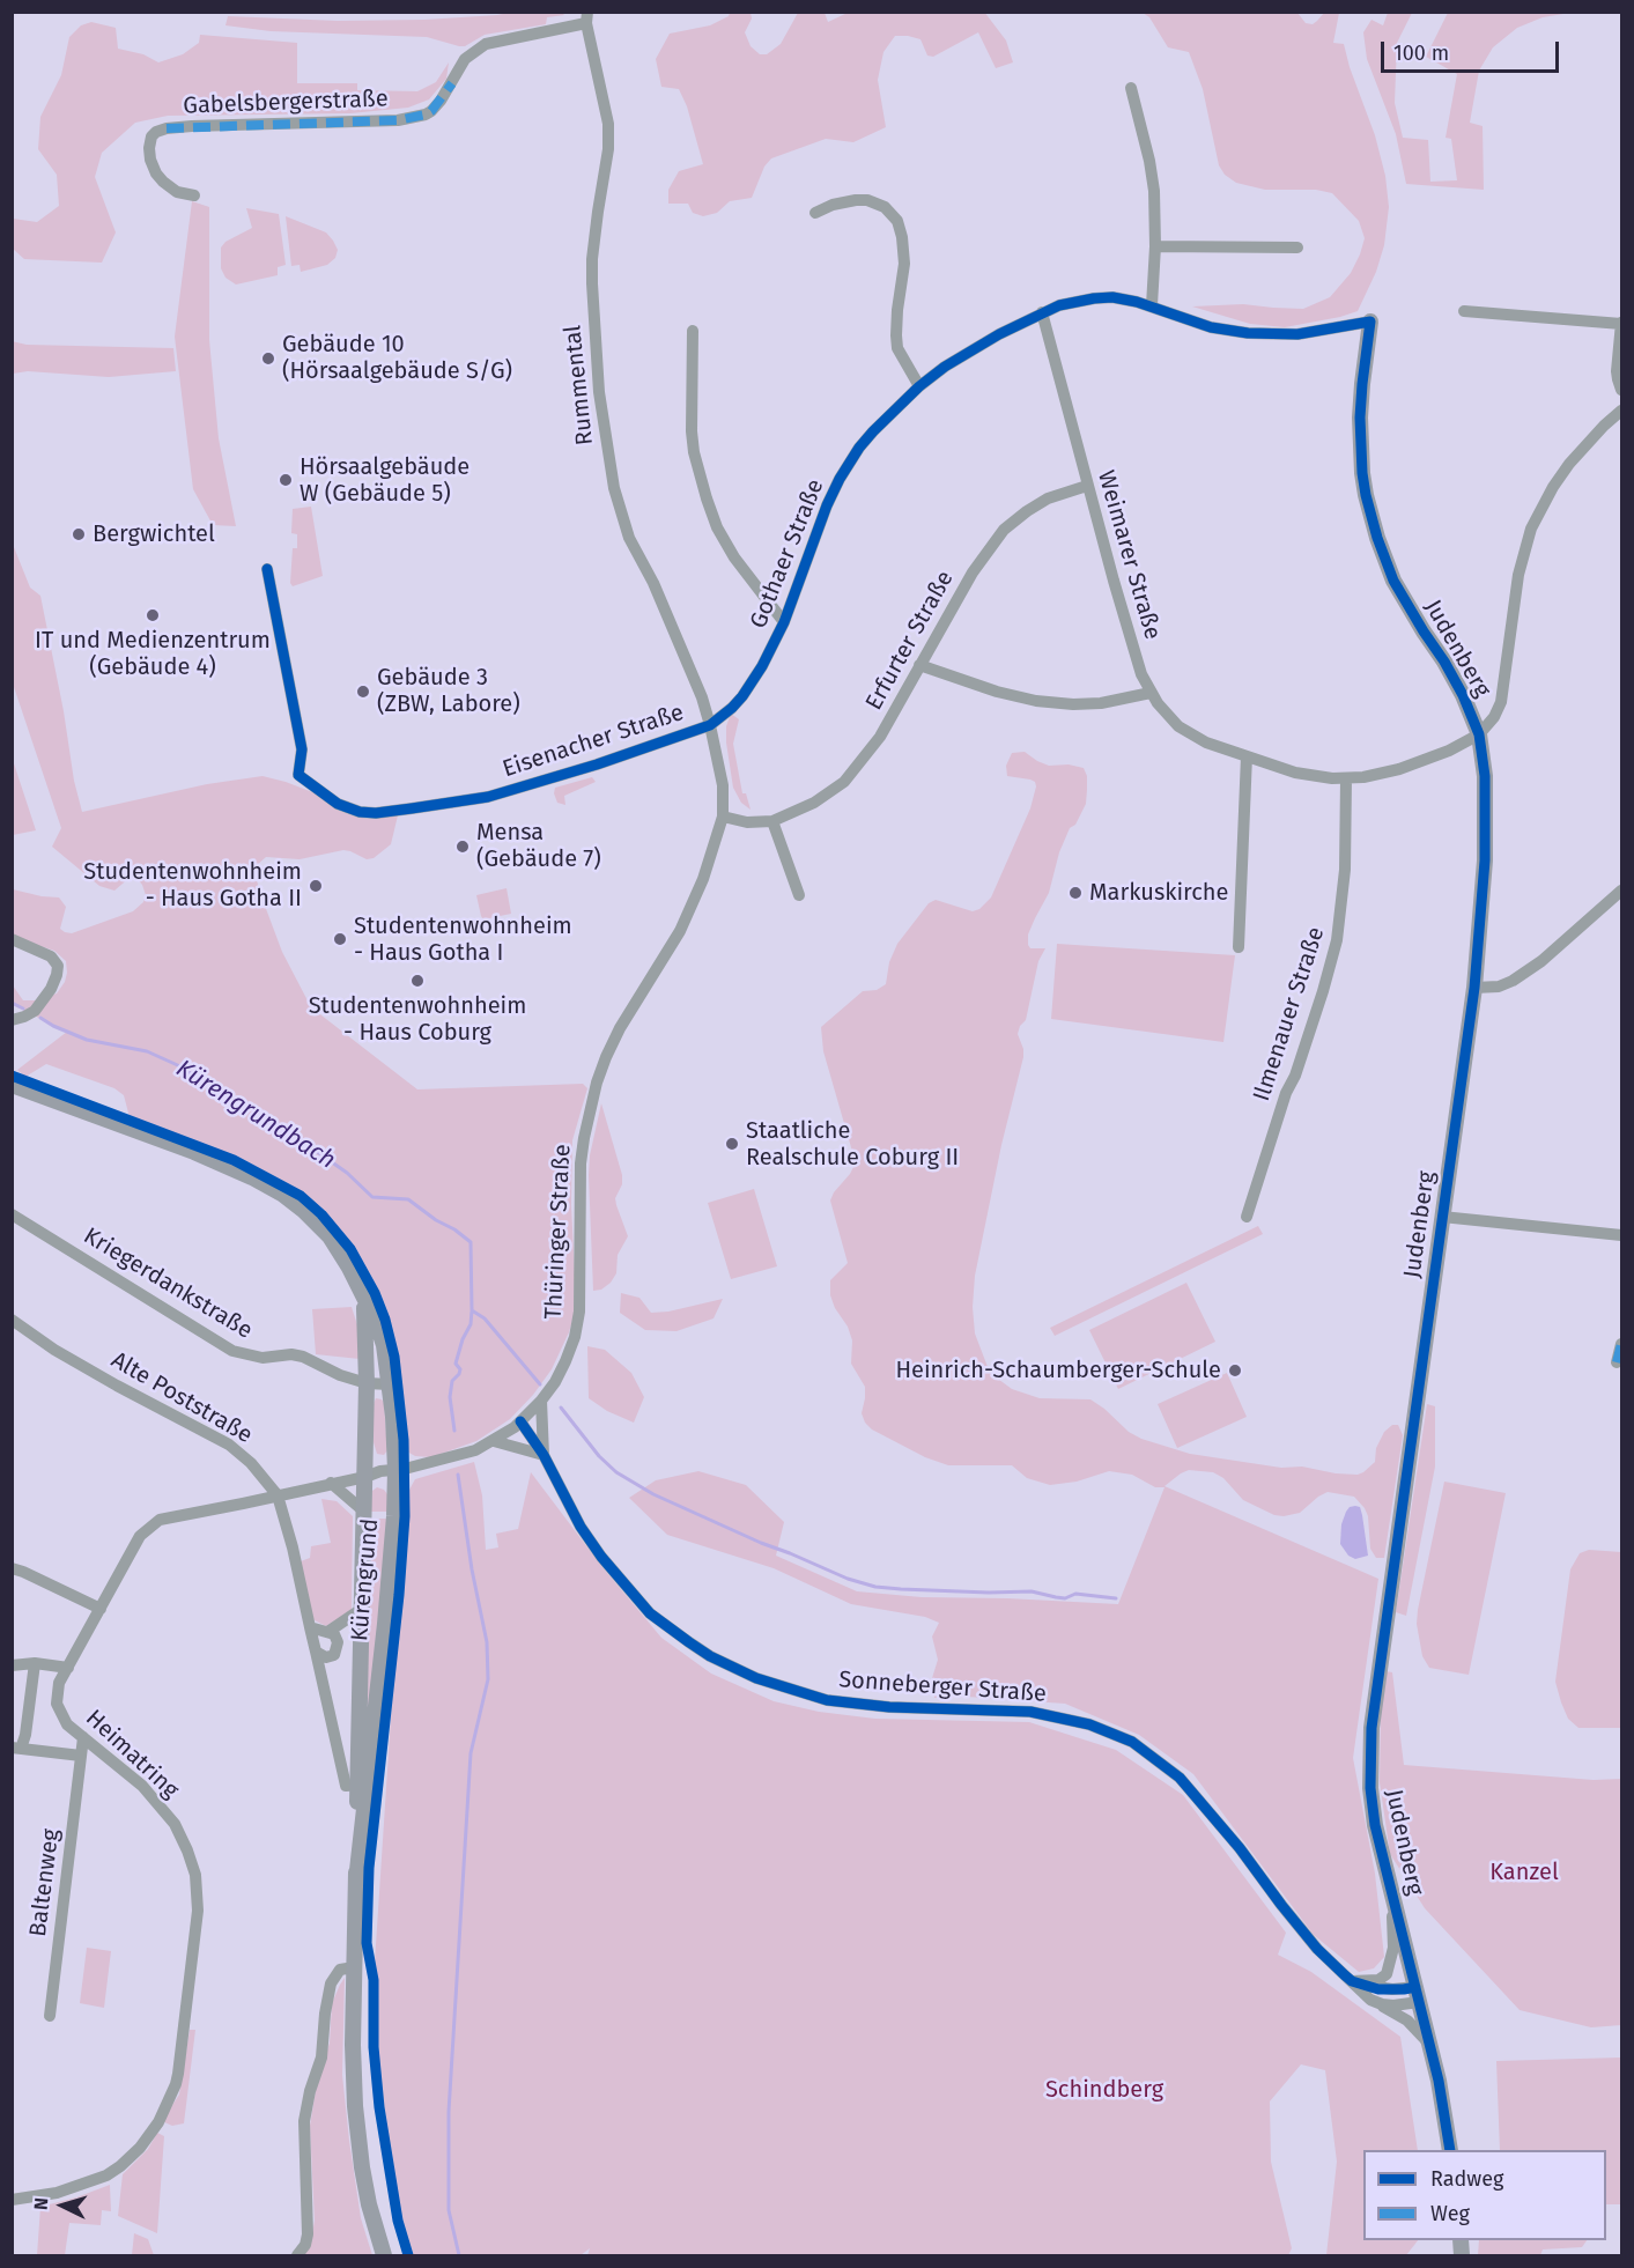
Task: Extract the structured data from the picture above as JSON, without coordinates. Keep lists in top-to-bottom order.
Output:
{
  "streets": {
    "main road": ["Judenberg", "Kürengrund"],
    "street": [
      "Gabelsbergerstraße",
      "Rummental",
      "Gothaer Straße",
      "Weimarer Straße",
      "Erfurter Straße",
      "Eisenacher Straße",
      "Ilmenauer Straße",
      "Thüringer Straße",
      "Kriegerdankstraße",
      "Alte Poststraße",
      "Sonneberger Straße",
      "Heimatring",
      "Baltenweg"
    ]
  },
  "crossings": [
    ["Gabelsbergerstraße", "Rummental"],
    ["Rummental", "Gothaer Straße"],
    ["Rummental", "Eisenacher Straße"],
    ["Rummental", "Thüringer Straße"],
    ["Gothaer Straße", "Weimarer Straße"],
    ["Gothaer Straße", "Judenberg"],
    ["Gothaer Straße", "Eisenacher Straße"],
    ["Gothaer Straße", "Thüringer Straße"],
    ["Weimarer Straße", "Erfurter Straße"],
    ["Weimarer Straße", "Judenberg"],
    ["Weimarer Straße", "Ilmenauer Straße"],
    ["Erfurter Straße", "Thüringer Straße"],
    ["Judenberg", "Sonneberger Straße"],
    ["Eisenacher Straße", "Thüringer Straße"],
    ["Thüringer Straße", "Kürengrund"],
    ["Thüringer Straße", "Sonneberger Straße"],
    ["Thüringer Straße", "Heimatring"],
    ["Kriegerdankstraße", "Kürengrund"],
    ["Alte Poststraße", "Kürengrund"],
    ["Alte Poststraße", "Heimatring"],
    ["Kürengrund", "Heimatring"],
    ["Heimatring", "Baltenweg"]
  ],
  "water": ["Kürengrundbach"],
  "parks": ["Kanzel", "Schindberg"],
  "places": [
    "Gebäude 10 (Hörsaalgebäude S/G)",
    "Hörsaalgebäude W (Gebäude 5)",
    "Bergwichtel",
    "IT und Medienzentrum (Gebäude 4)",
    "Gebäude 3 (ZBW, Labore)",
    "Mensa (Gebäude 7)",
    "Studentenwohnheim - Haus Gotha II",
    "Markuskirche",
    "Studentenwohnheim - Haus Gotha I",
    "Studentenwohnheim - Haus Coburg",
    "Staatliche Realschule Coburg II",
    "Heinrich-Schaumberger-Schule"
  ],
  "legend": ["Radweg", "Weg"],
  "scale_bar": "100 m",
  "north": "left"
}
